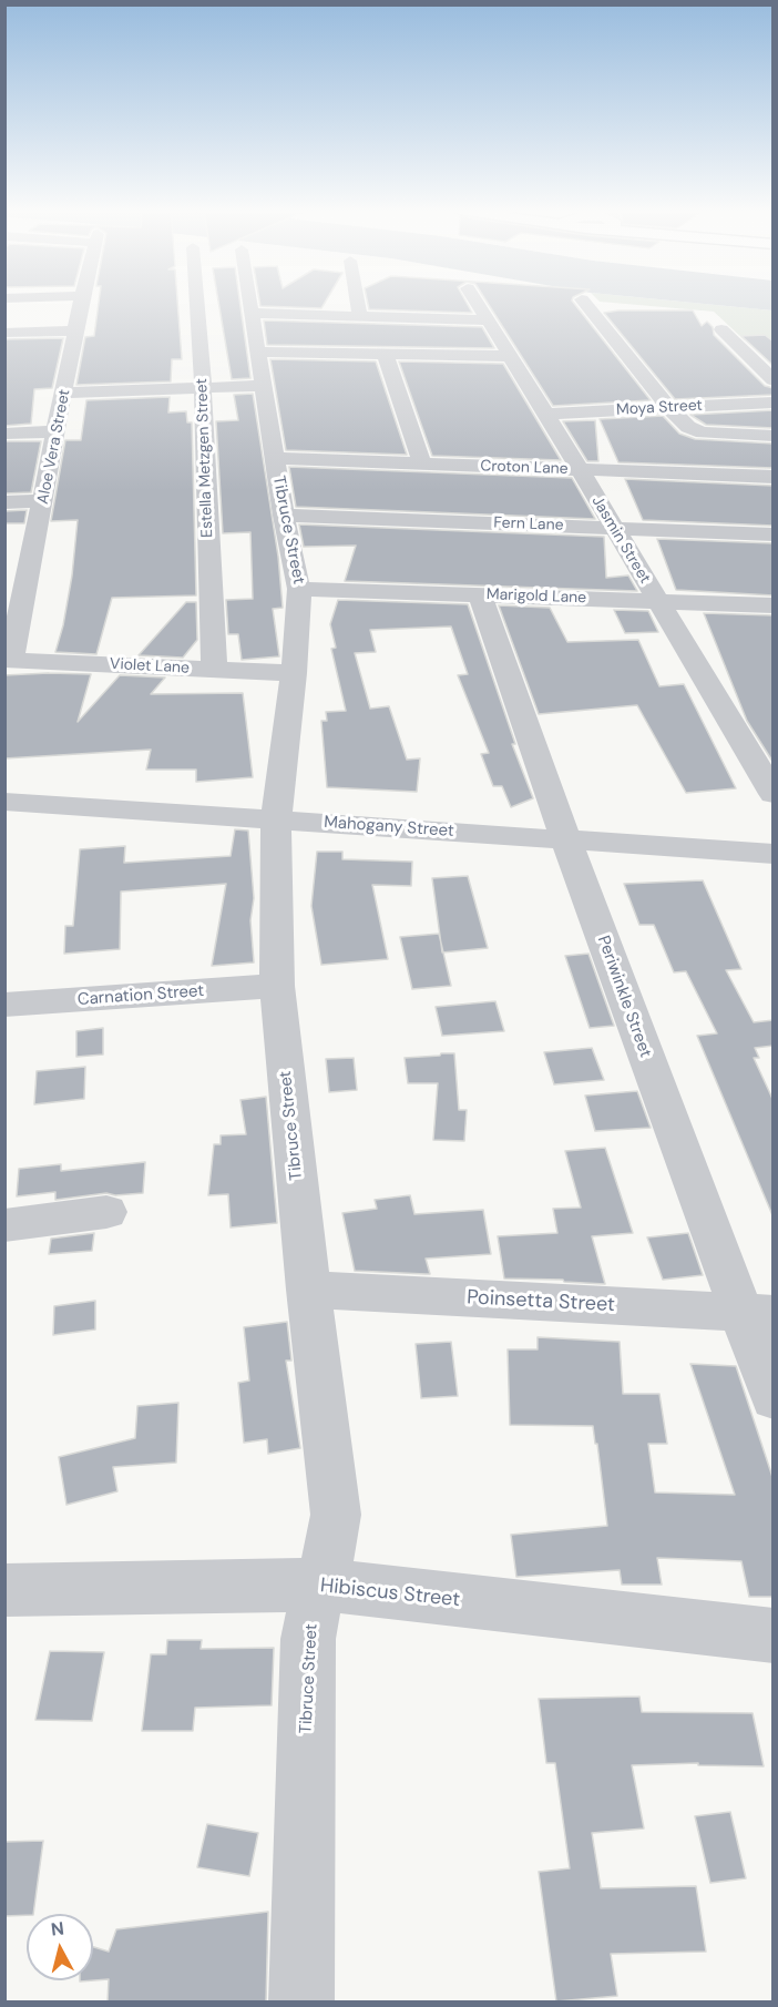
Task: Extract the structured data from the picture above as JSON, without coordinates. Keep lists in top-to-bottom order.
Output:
{
  "streets": {
    "street": [
      "Moya Street",
      "Aloe Vera Street",
      "Estella Metzgen Street",
      "Croton Lane",
      "Fern Lane",
      "Tibruce Street",
      "Jasmin Street",
      "Marigold Lane",
      "Violet Lane",
      "Mahogany Street",
      "Carnation Street",
      "Periwinkle Street",
      "Poinsetta Street",
      "Hibiscus Street"
    ]
  },
  "crossings": [
    ["Moya Street", "Jasmin Street"],
    ["Aloe Vera Street", "Violet Lane"],
    ["Estella Metzgen Street", "Violet Lane"],
    ["Croton Lane", "Tibruce Street"],
    ["Croton Lane", "Jasmin Street"],
    ["Fern Lane", "Tibruce Street"],
    ["Fern Lane", "Jasmin Street"],
    ["Tibruce Street", "Marigold Lane"],
    ["Tibruce Street", "Violet Lane"],
    ["Tibruce Street", "Mahogany Street"],
    ["Tibruce Street", "Carnation Street"],
    ["Tibruce Street", "Poinsetta Street"],
    ["Tibruce Street", "Hibiscus Street"],
    ["Jasmin Street", "Marigold Lane"],
    ["Marigold Lane", "Periwinkle Street"],
    ["Mahogany Street", "Periwinkle Street"],
    ["Periwinkle Street", "Poinsetta Street"]
  ],
  "north": "top"
}
